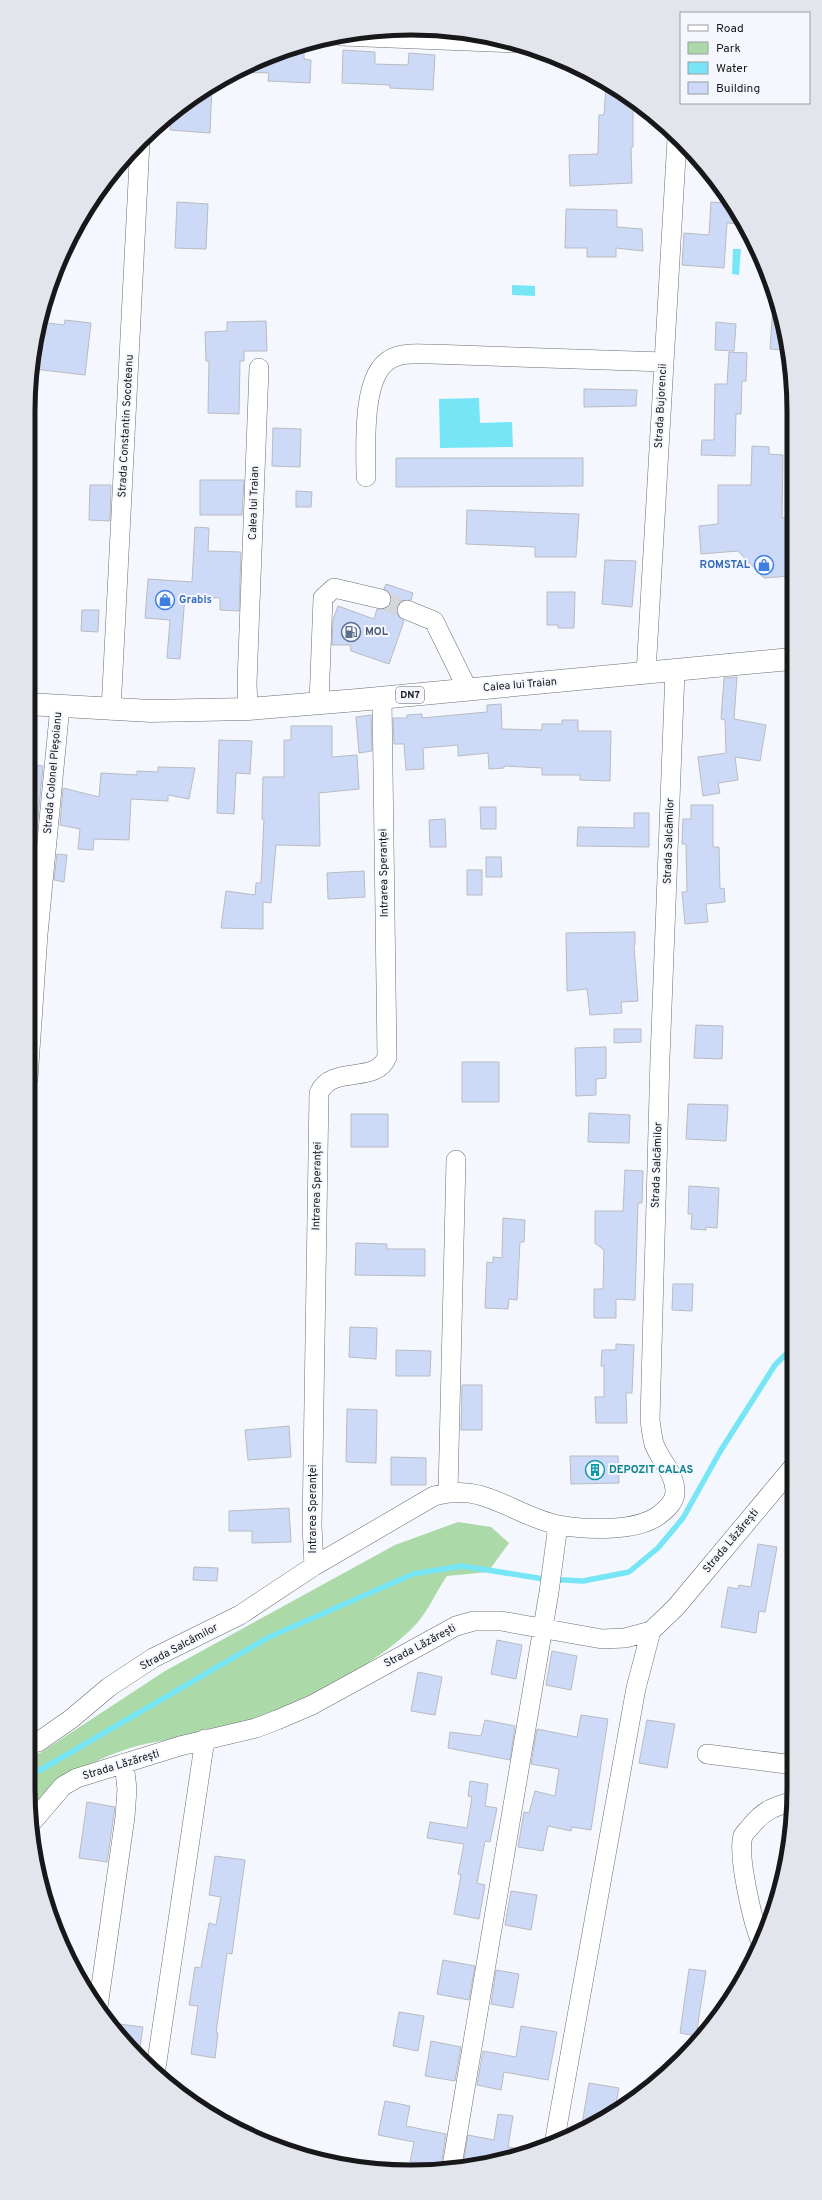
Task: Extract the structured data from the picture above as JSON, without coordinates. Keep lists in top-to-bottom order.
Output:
{
  "streets": {
    "highway": ["Calea lui Traian", "DN7"],
    "street": [
      "Strada Bujorencii",
      "Strada Constantin Socoteanu",
      "Strada Colonel Pleșoianu",
      "Strada Salcâmilor",
      "Intrarea Speranței",
      "Strada Lăzărești"
    ]
  },
  "crossings": [
    ["Strada Bujorencii", "Calea lui Traian"],
    ["Strada Constantin Socoteanu", "Calea lui Traian"],
    ["Calea lui Traian", "Strada Colonel Pleșoianu"],
    ["Calea lui Traian", "Strada Salcâmilor"],
    ["Calea lui Traian", "Intrarea Speranței"],
    ["Strada Salcâmilor", "Intrarea Speranței"]
  ],
  "places": {
    "shop": ["ROMSTAL", "Grabis"],
    "fuel station": ["MOL"],
    "building": ["DEPOZIT CALAS"]
  },
  "legend": [
    "Road",
    "Park",
    "Water",
    "Building"
  ]
}
